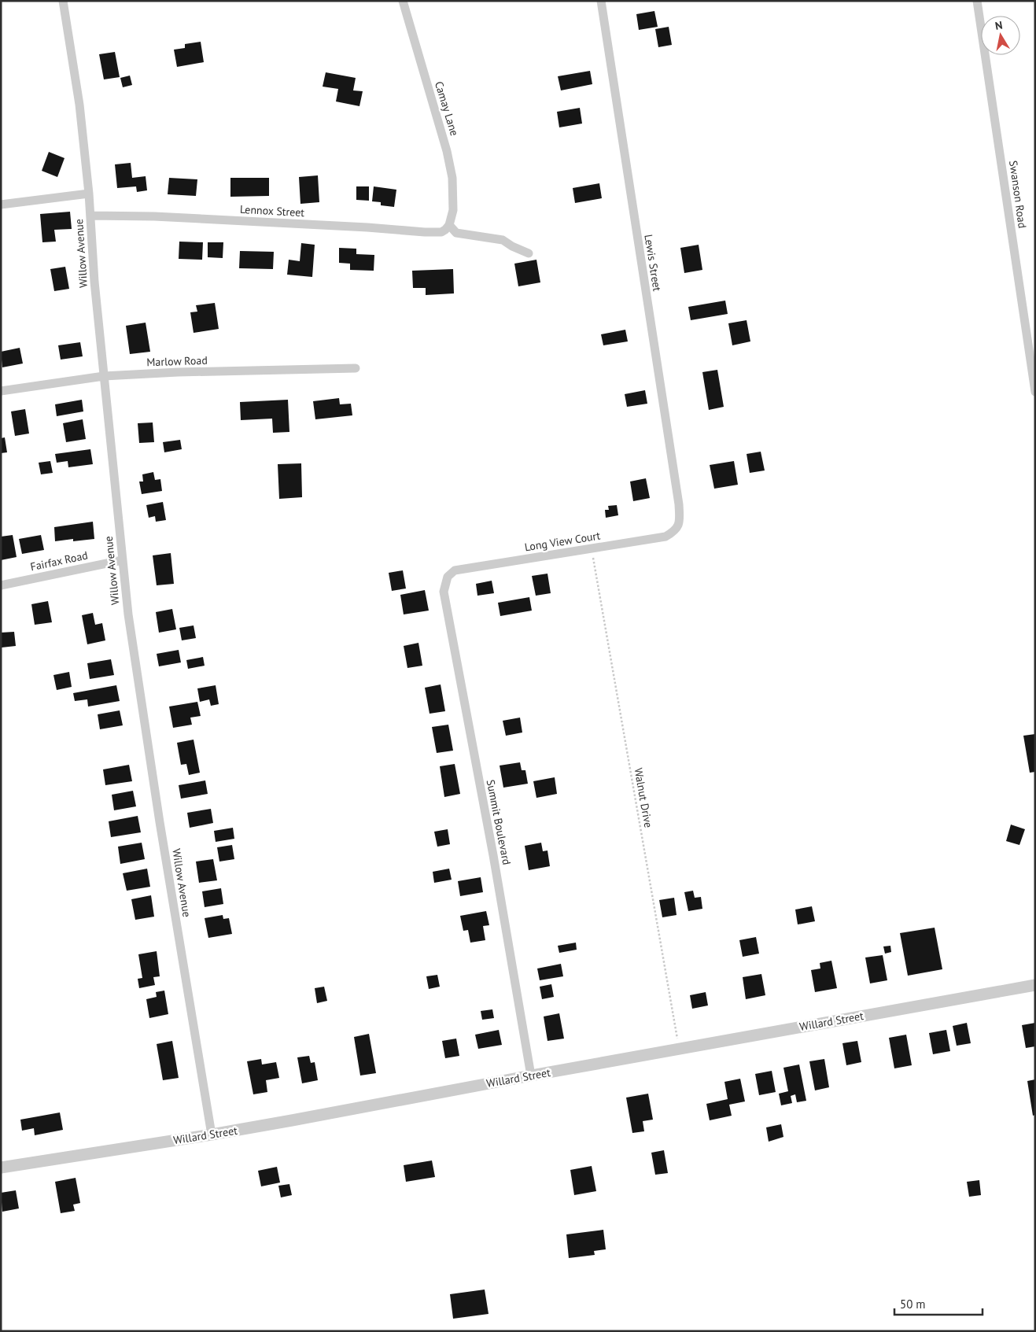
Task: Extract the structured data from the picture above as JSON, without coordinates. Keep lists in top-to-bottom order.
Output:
{
  "streets": {
    "street": [
      "Camay Lane",
      "Swanson Road",
      "Lennox Street",
      "Willow Avenue",
      "Lewis Street",
      "Marlow Road",
      "Long View Court",
      "Fairfax Road",
      "Summit Boulevard",
      "Willard Street"
    ],
    "path": ["Walnut Drive"]
  },
  "crossings": [
    ["Camay Lane", "Lennox Street"],
    ["Lennox Street", "Willow Avenue"],
    ["Willow Avenue", "Marlow Road"],
    ["Willow Avenue", "Fairfax Road"],
    ["Willow Avenue", "Willard Street"],
    ["Lewis Street", "Long View Court"],
    ["Long View Court", "Walnut Drive"],
    ["Long View Court", "Summit Boulevard"],
    ["Walnut Drive", "Willard Street"],
    ["Summit Boulevard", "Willard Street"]
  ],
  "scale_bar": "50 m",
  "north": "top"
}
